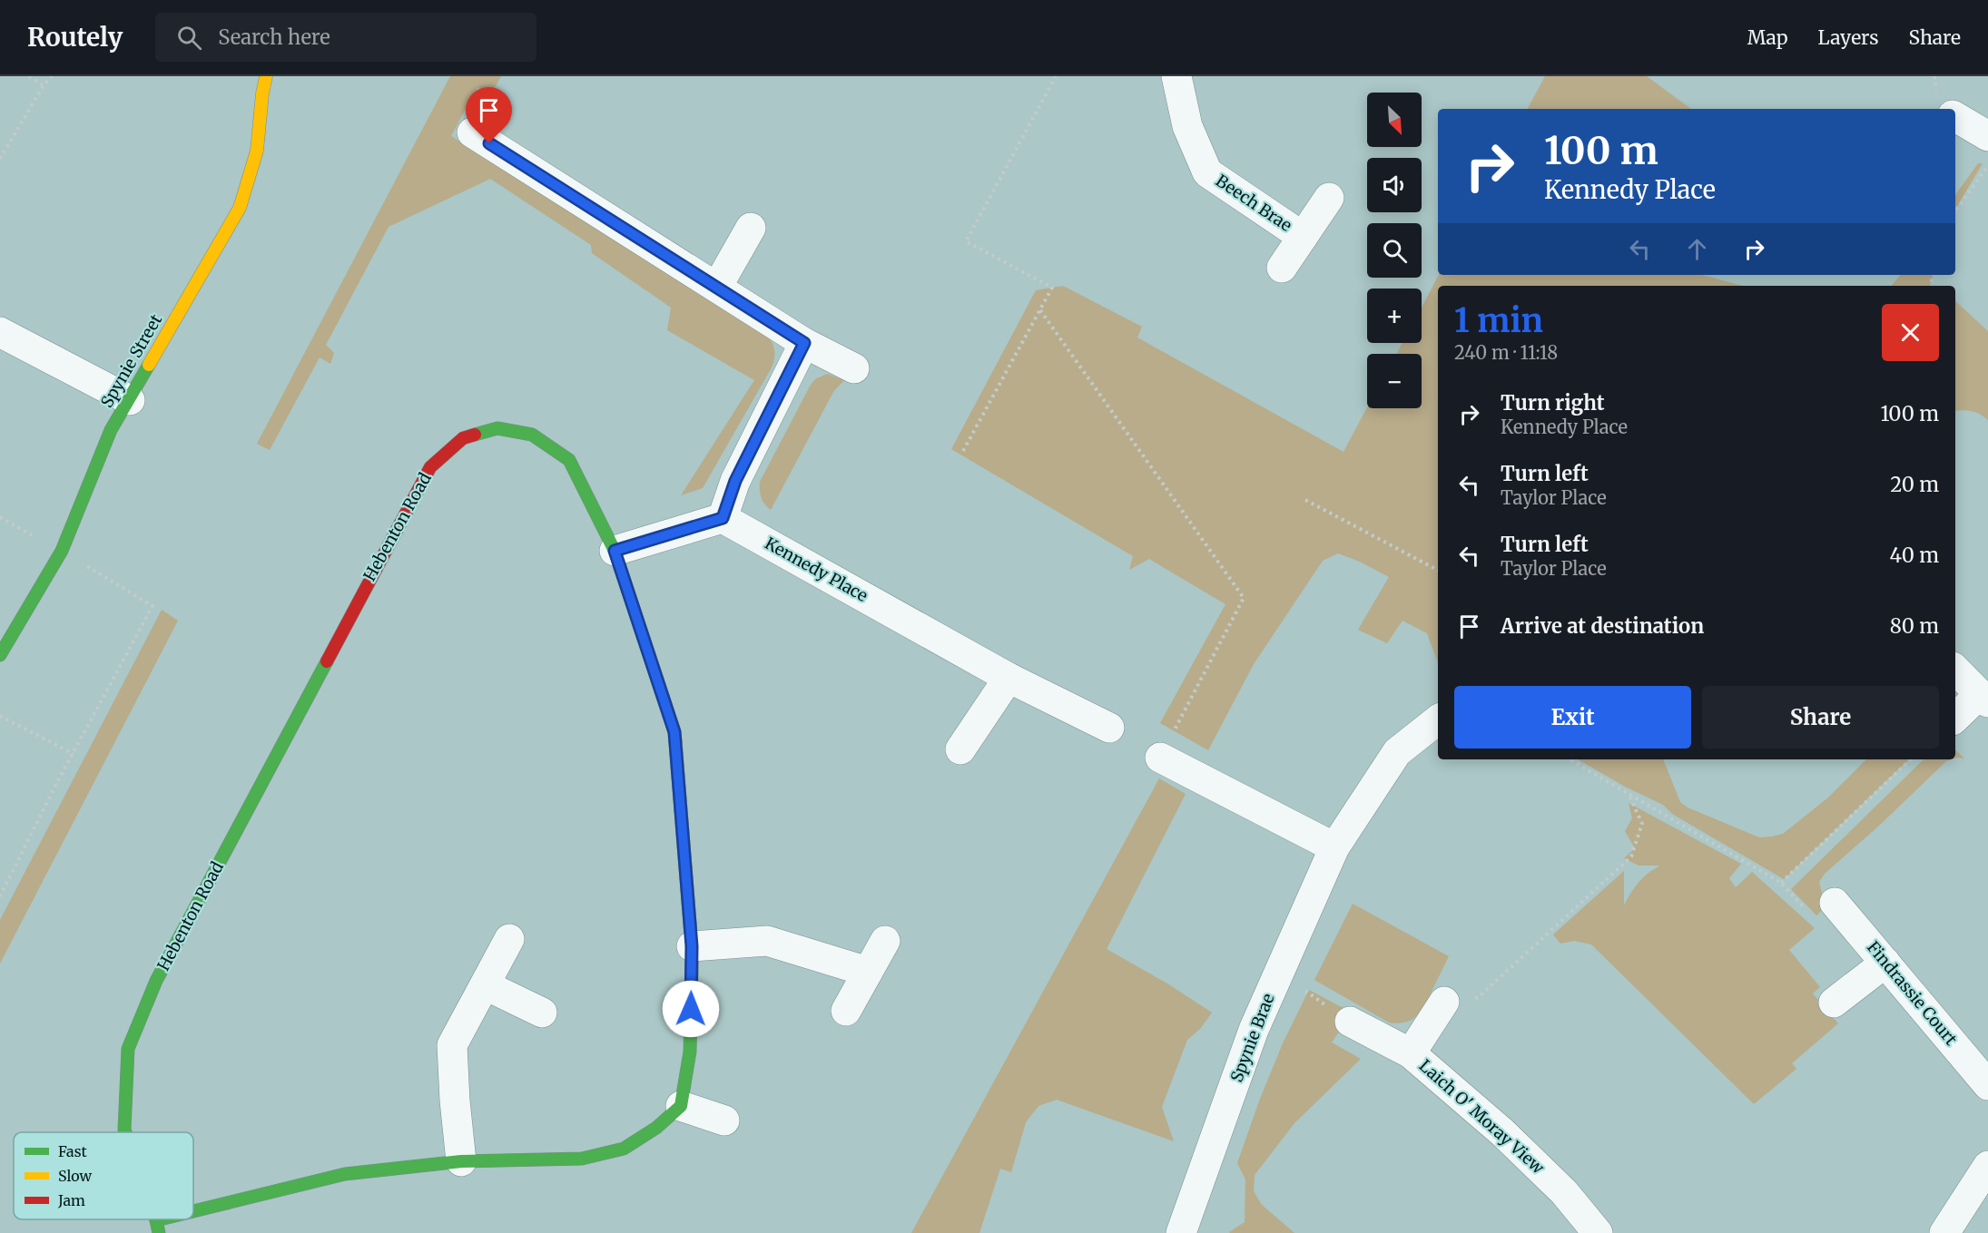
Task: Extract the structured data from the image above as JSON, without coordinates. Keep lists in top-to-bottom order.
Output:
{
  "streets": {
    "street": [
      "Beech Brae",
      "Spynie Street",
      "Hebenton Road",
      "Kennedy Place",
      "Findrassie Court",
      "Spynie Brae",
      "Laich O' Moray View"
    ]
  },
  "legend": ["Fast", "Slow", "Jam"],
  "north": "bottom right",
  "page": {
    "header": "Routely",
    "search": "Search here",
    "nav": ["Map", "Layers", "Share"],
    "map_buttons": ["+", "−"],
    "turn": ["100 m", "Kennedy Place"],
    "heading": ["1 min", "240 m · 11:18"],
    "list": [
      {
        "name": "Turn right",
        "note": "Kennedy Place",
        "value": "100 m"
      },
      {
        "name": "Turn left",
        "note": "Taylor Place",
        "value": "20 m"
      },
      {
        "name": "Turn left",
        "note": "Taylor Place",
        "value": "40 m"
      },
      {
        "name": "Arrive at destination",
        "value": "80 m"
      }
    ],
    "buttons": ["Exit", "Share"]
  }
}
